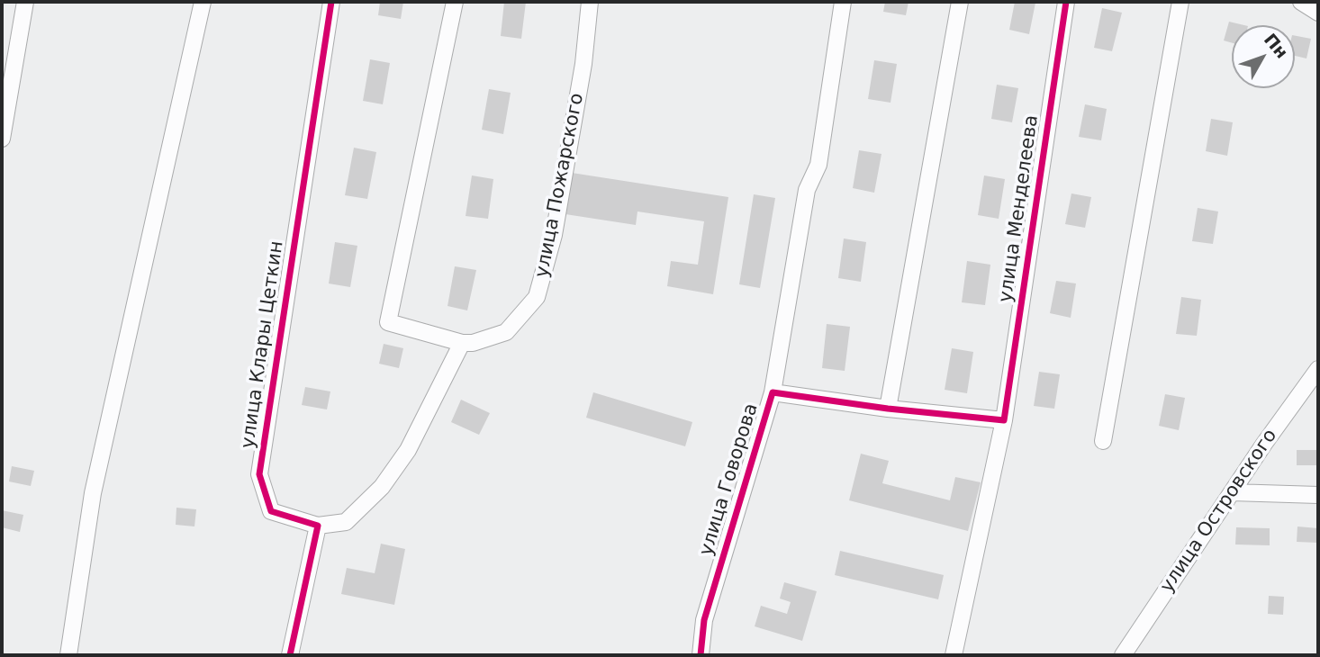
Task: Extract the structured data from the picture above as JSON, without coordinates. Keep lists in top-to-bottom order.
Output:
{
  "streets": {
    "street": [
      "улица Пожарского",
      "улица Менделеева",
      "улица Клары Цеткин",
      "улица Говорова",
      "улица Островского"
    ]
  },
  "crossings": [
    ["улица Менделеева", "улица Говорова"]
  ],
  "north": "top right"
}
